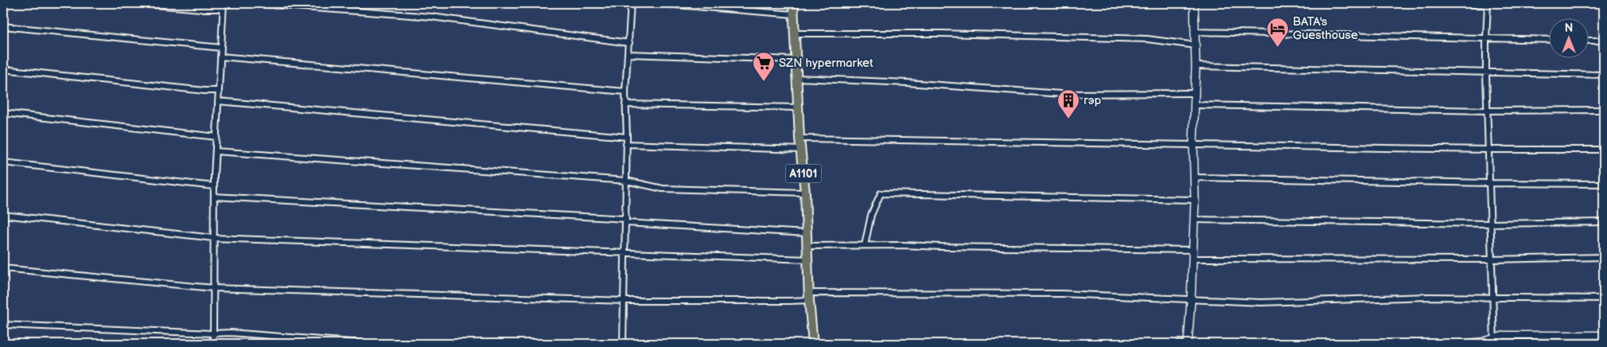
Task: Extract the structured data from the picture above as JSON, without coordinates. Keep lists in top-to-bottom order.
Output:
{
  "streets": {
    "main road": ["A1101"]
  },
  "places": {
    "hotel": ["BATA's Guesthouse"],
    "supermarket": ["SZN hypermarket"],
    "building": ["гэр"]
  },
  "north": "top"
}
